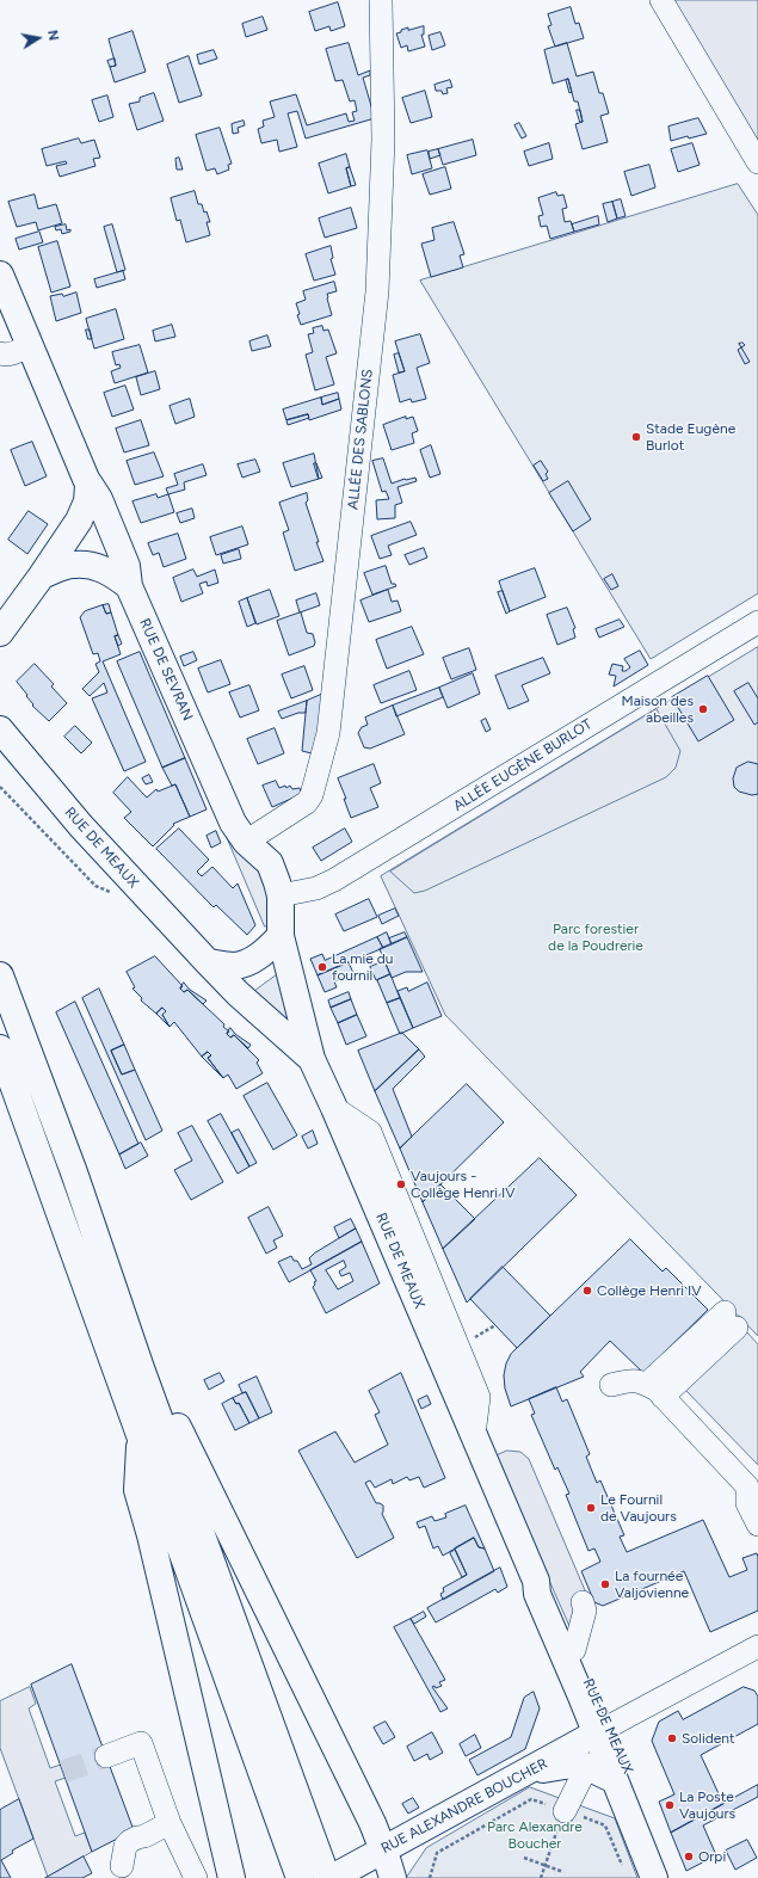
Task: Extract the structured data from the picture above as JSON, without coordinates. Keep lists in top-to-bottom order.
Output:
{
  "streets": {
    "main road": ["RUE DE SEVRAN", "RUE DE MEAUX", "RUE ALEXANDRE BOUCHER"],
    "street": ["ALLÉE DES SABLONS", "ALLÉE EUGÈNE BURLOT"]
  },
  "crossings": [
    ["ALLÉE DES SABLONS", "RUE DE SEVRAN"],
    ["RUE DE SEVRAN", "ALLÉE EUGÈNE BURLOT"],
    ["RUE DE SEVRAN", "RUE DE MEAUX"],
    ["RUE DE MEAUX", "RUE ALEXANDRE BOUCHER"]
  ],
  "parks": ["Parc forestier de la Poudrerie", "Parc Alexandre Boucher"],
  "places": [
    "Stade Eugène Burlot",
    "Maison des abeilles",
    "La mie du fournil",
    "Vaujours - Collège Henri IV",
    "Collège Henri IV",
    "Le Fournil de Vaujours",
    "La fournée Valjovienne",
    "Solident",
    "La Poste Vaujours",
    "Orpi"
  ],
  "north": "right"
}
